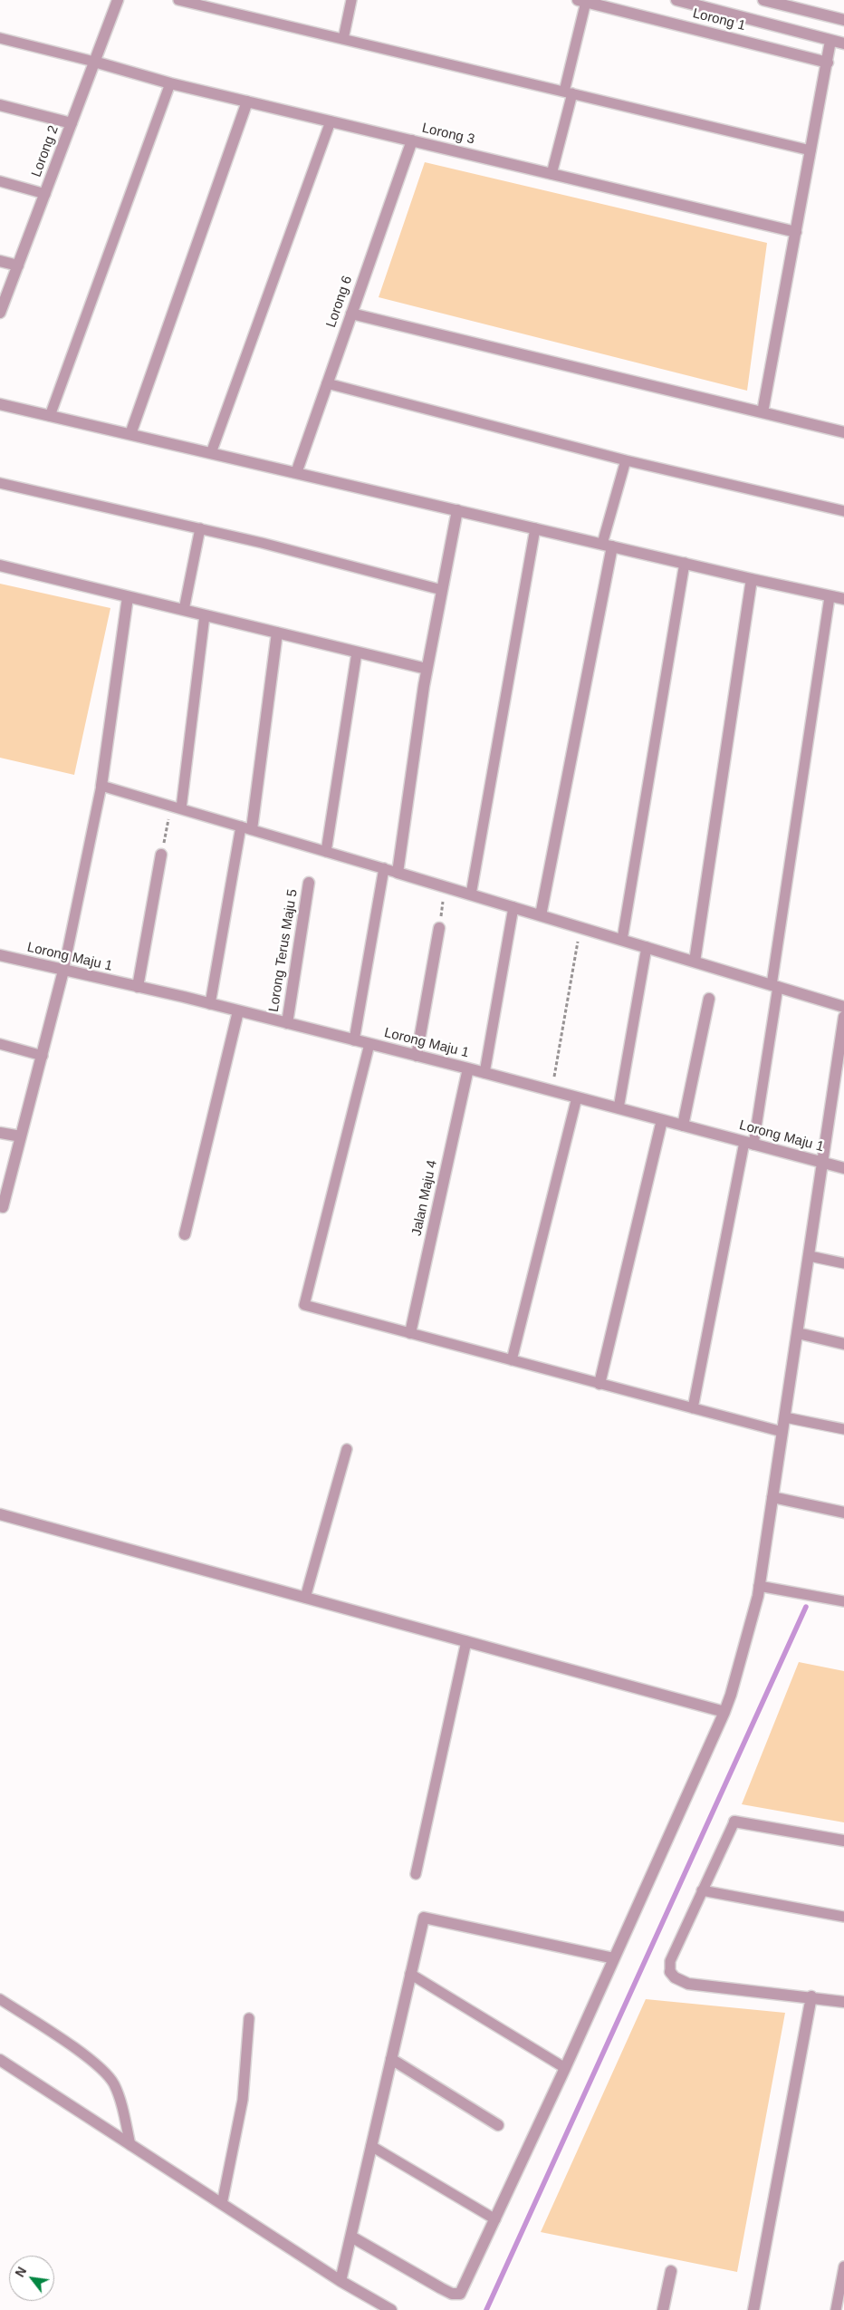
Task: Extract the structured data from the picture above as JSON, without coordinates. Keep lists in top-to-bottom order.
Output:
{
  "streets": {
    "street": [
      "Lorong 1",
      "Lorong 3",
      "Lorong 2",
      "Lorong 6",
      "Lorong Terus Maju 5",
      "Lorong Maju 1",
      "Jalan Maju 4"
    ]
  },
  "crossings": [
    ["Lorong 3", "Lorong 2"],
    ["Lorong 3", "Lorong 6"],
    ["Lorong Terus Maju 5", "Lorong Maju 1"],
    ["Lorong Maju 1", "Jalan Maju 4"]
  ],
  "north": "top left"
}
